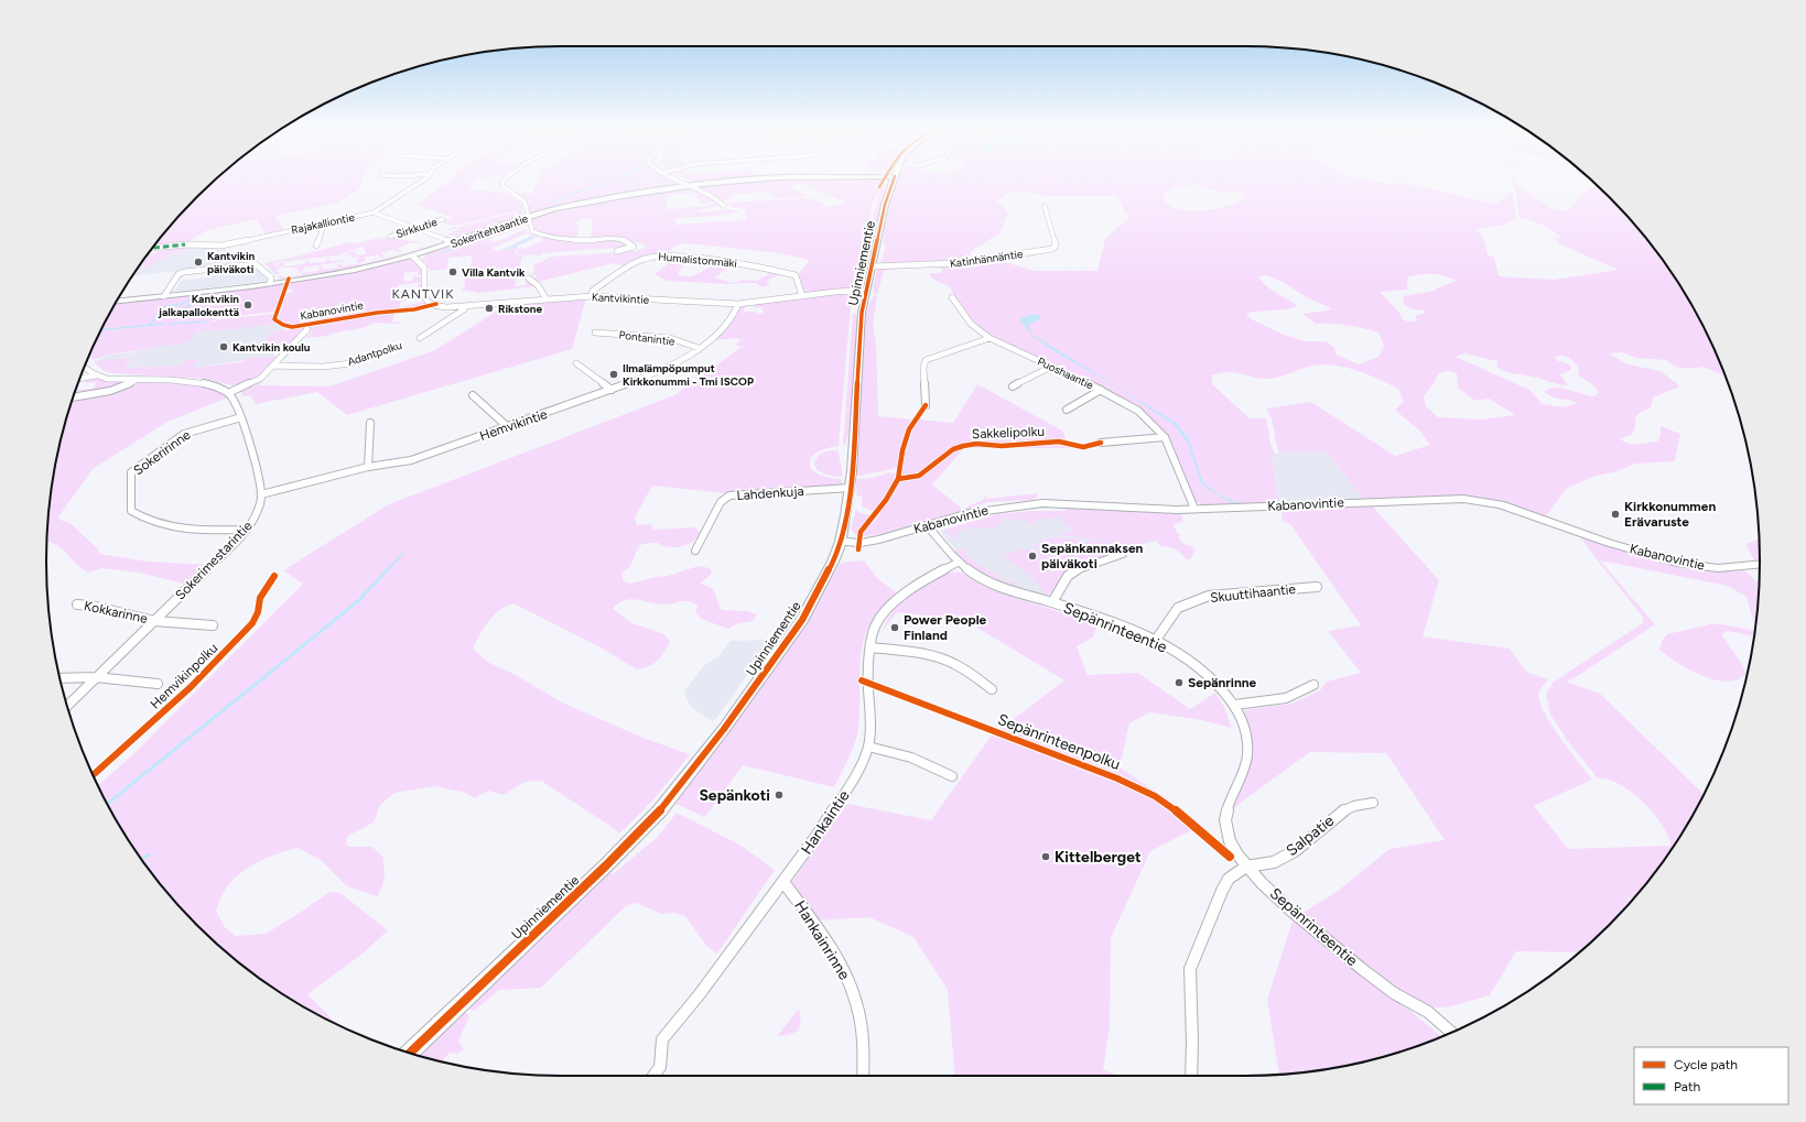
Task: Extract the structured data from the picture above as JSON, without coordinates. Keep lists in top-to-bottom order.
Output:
{
  "streets": {
    "street": [
      "Rajakalliontie",
      "Sirkkutie",
      "Sokeritehtaantie",
      "Katinhännäntie",
      "Humalistonmäki",
      "Upinniementie",
      "Kantvikintie",
      "Kabanovintie",
      "Pontanintie",
      "Adantpolku",
      "Puoshaantie",
      "Hemvikintie",
      "Sokeririnne",
      "Lahdenkuja",
      "Sokerimestarintie",
      "Skuuttihaantie",
      "Kokkarinne",
      "Sepänrinteentie",
      "Hankaintie",
      "Salpatie",
      "Hankainrinne"
    ],
    "cycle path": ["Sakkelipolku", "Hemvikinpolku", "Sepänrinteenpolku"]
  },
  "crossings": [
    ["Rajakalliontie", "Sirkkutie"],
    ["Rajakalliontie", "Sokeritehtaantie"],
    ["Sokeritehtaantie", "Kantvikintie"],
    ["Katinhännäntie", "Upinniementie"],
    ["Humalistonmäki", "Kantvikintie"],
    ["Upinniementie", "Kantvikintie"],
    ["Upinniementie", "Kabanovintie"],
    ["Upinniementie", "Lahdenkuja"],
    ["Kantvikintie", "Hemvikintie"],
    ["Kabanovintie", "Puoshaantie"],
    ["Kabanovintie", "Sepänrinteentie"],
    ["Pontanintie", "Hemvikintie"],
    ["Hemvikintie", "Sokerimestarintie"],
    ["Sokeririnne", "Sokerimestarintie"],
    ["Sokerimestarintie", "Kokkarinne"],
    ["Skuuttihaantie", "Sepänrinteentie"],
    ["Sepänrinteentie", "Hankaintie"],
    ["Sepänrinteentie", "Salpatie"],
    ["Hankaintie", "Hankainrinne"]
  ],
  "districts": ["KANTVIK"],
  "places": [
    "Kantvikin päiväkoti",
    "Villa Kantvik",
    "Kantvikin jalkapallokenttä",
    "Rikstone",
    "Kantvikin koulu",
    "Ilmalämpöpumput Kirkkonummi - Tmi ISCOP",
    "Kirkkonummen Erävaruste",
    "Sepänkannaksen päiväkoti",
    "Power People Finland",
    "Sepänrinne",
    "Sepänkoti",
    "Kittelberget"
  ],
  "legend": ["Cycle path", "Path"]
}
